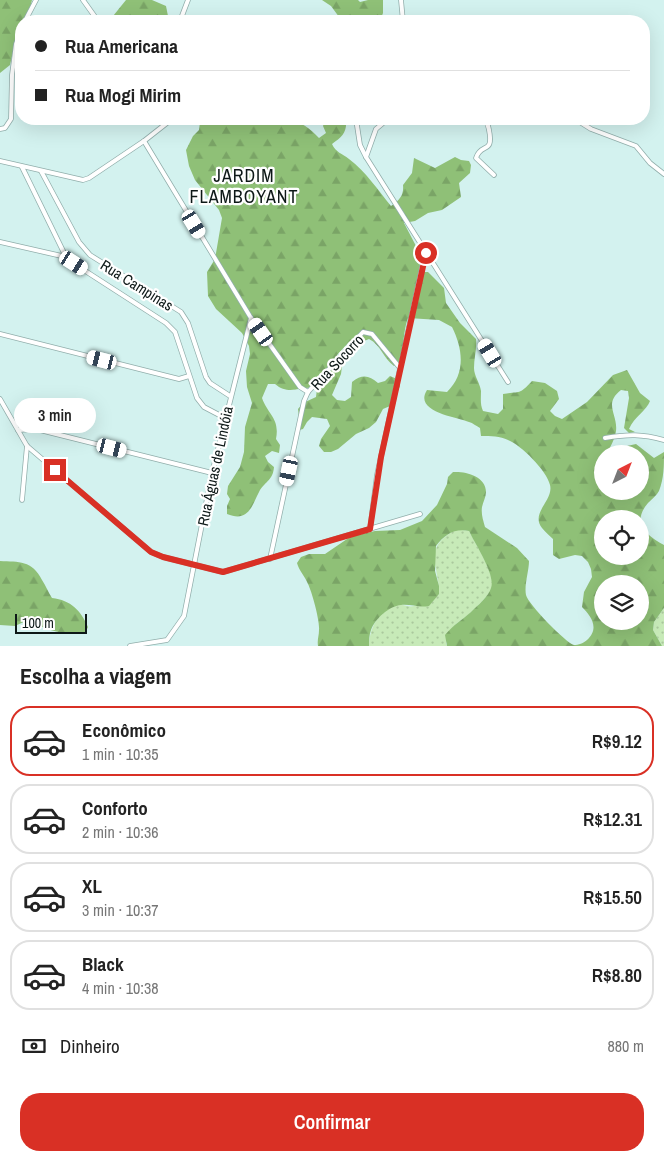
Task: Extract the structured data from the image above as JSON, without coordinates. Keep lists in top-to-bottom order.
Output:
{
  "streets": {
    "street": ["Rua Campinas", "Rua Socorro", "Rua Águas de Lindóia"]
  },
  "crossings": [
    ["Rua Campinas", "Rua Águas de Lindóia"]
  ],
  "districts": ["JARDIM FLAMBOYANT"],
  "scale_bar": "100 m",
  "north": "top right",
  "page": {
    "banner": ["Rua Americana", "Rua Mogi Mirim"],
    "bubble": "3 min",
    "scale": "100 m",
    "heading": "Escolha a viagem",
    "list": [
      {
        "name": "Econômico",
        "note": "1 min · 10:35",
        "value": "R$9.12"
      },
      {
        "name": "Conforto",
        "note": "2 min · 10:36",
        "value": "R$12.31"
      },
      {
        "name": "XL",
        "note": "3 min · 10:37",
        "value": "R$15.50"
      },
      {
        "name": "Black",
        "note": "4 min · 10:38",
        "value": "R$8.80"
      }
    ],
    "pay": ["Dinheiro", "880 m"],
    "buttons": "Confirmar"
  }
}
